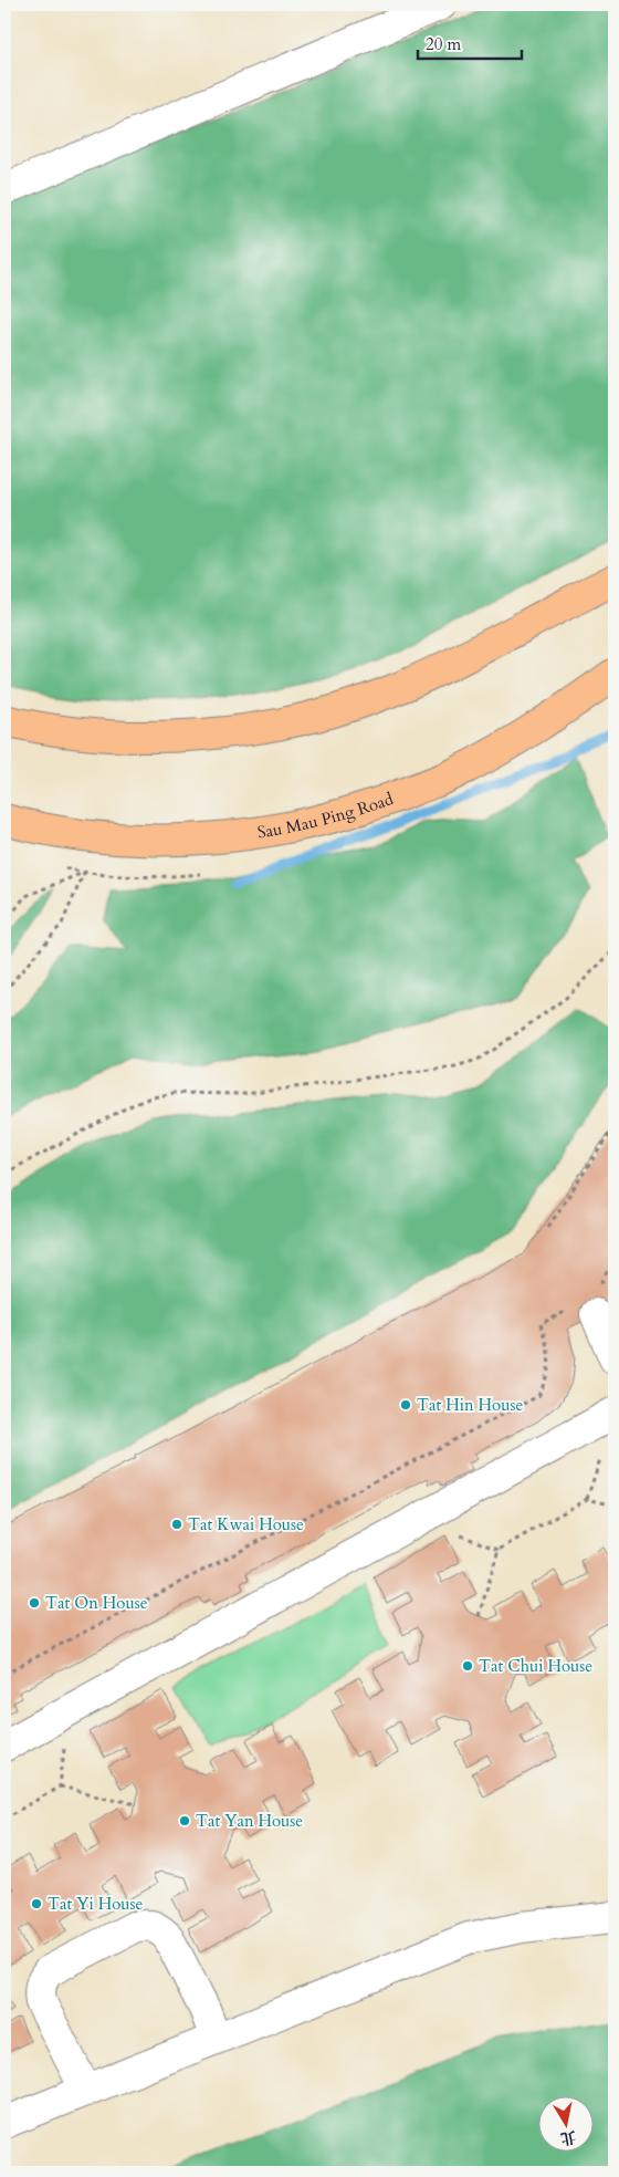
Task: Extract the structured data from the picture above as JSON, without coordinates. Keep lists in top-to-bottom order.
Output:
{
  "streets": {
    "main road": ["Sau Mau Ping Road"]
  },
  "places": [
    "Tat Hin House",
    "Tat Kwai House",
    "Tat On House",
    "Tat Chui House",
    "Tat Yan House",
    "Tat Yi House"
  ],
  "scale_bar": "20 m",
  "north": "bottom"
}
